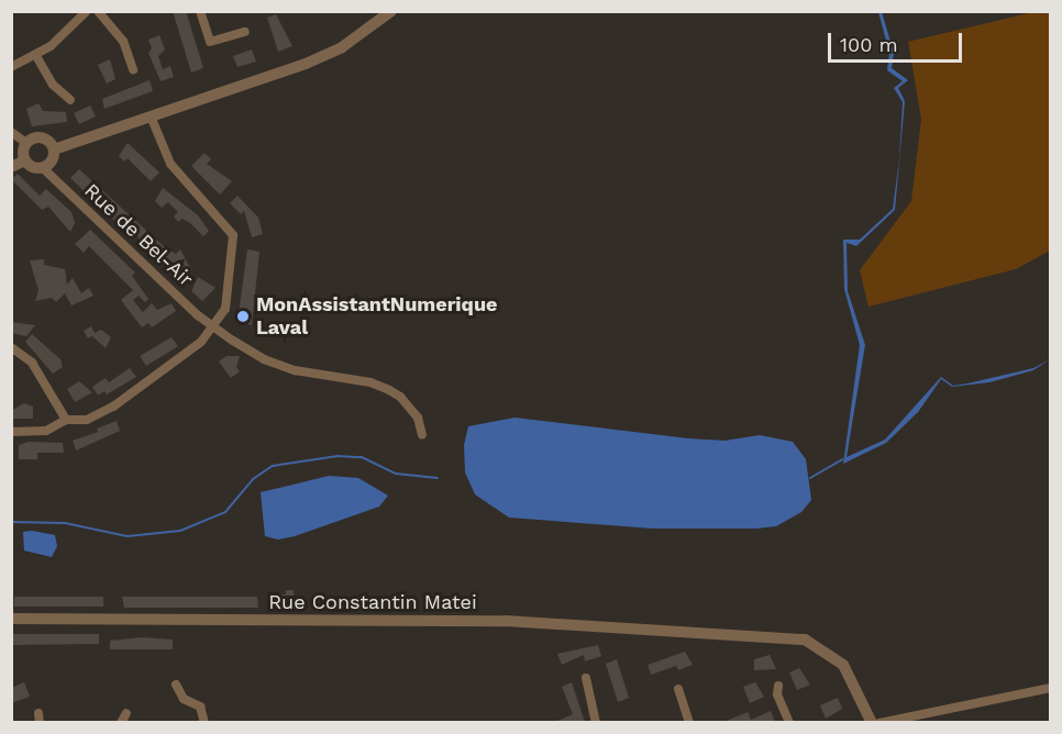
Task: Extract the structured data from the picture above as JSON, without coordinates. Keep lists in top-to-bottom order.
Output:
{
  "streets": {
    "street": ["Rue de Bel-Air", "Rue Constantin Matei"]
  },
  "places": ["MonAssistantNumerique Laval"],
  "scale_bar": "100 m"
}
